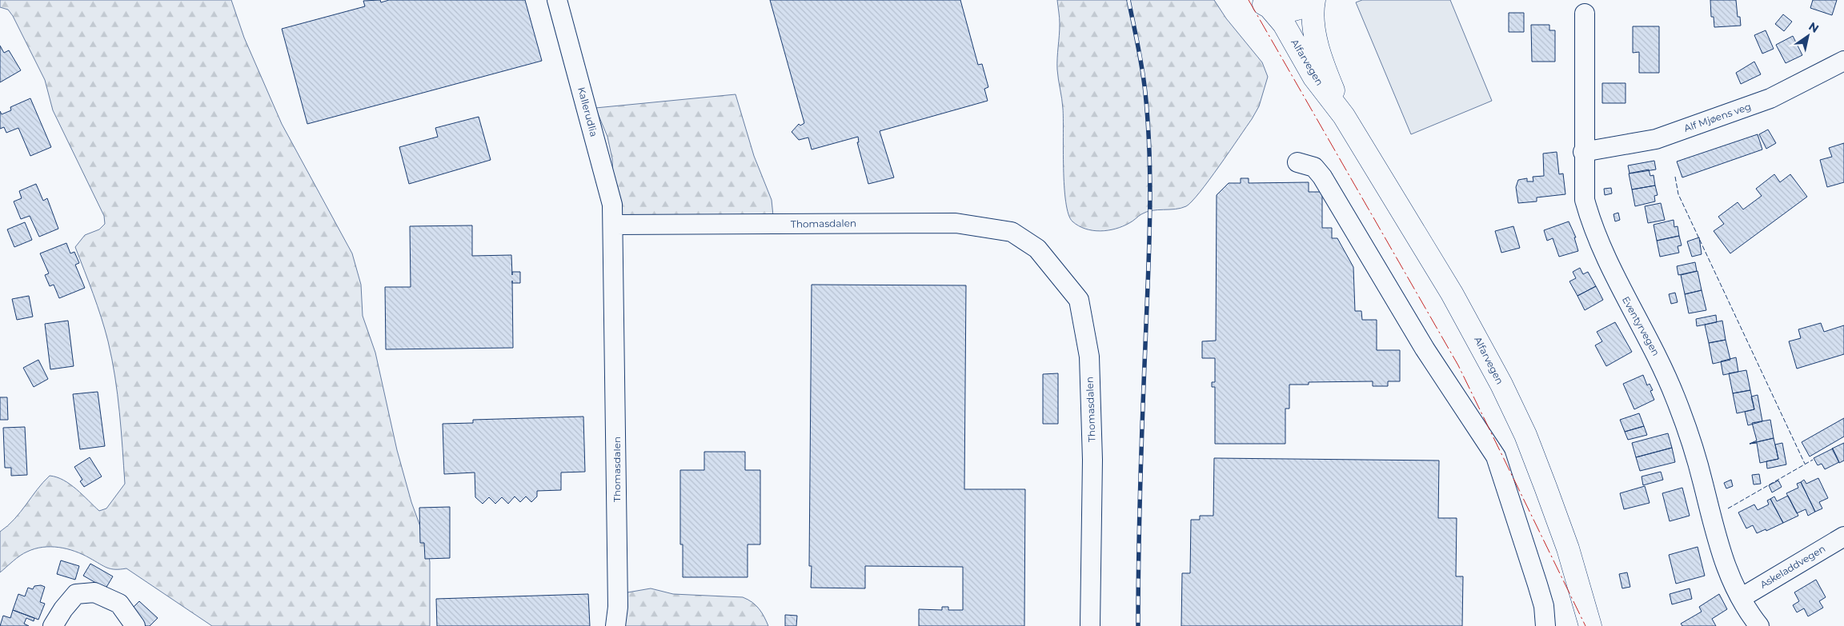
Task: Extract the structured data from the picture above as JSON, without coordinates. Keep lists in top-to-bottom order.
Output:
{
  "streets": {
    "main road": ["Alfarvegen"],
    "street": [
      "Kallerudlia",
      "Alf Mjøens veg",
      "Thomasdalen",
      "Eventyrvegen",
      "Askeladdvegen"
    ]
  },
  "crossings": [
    ["Kallerudlia", "Thomasdalen"],
    ["Alf Mjøens veg", "Eventyrvegen"],
    ["Eventyrvegen", "Askeladdvegen"]
  ],
  "north": "top right"
}
